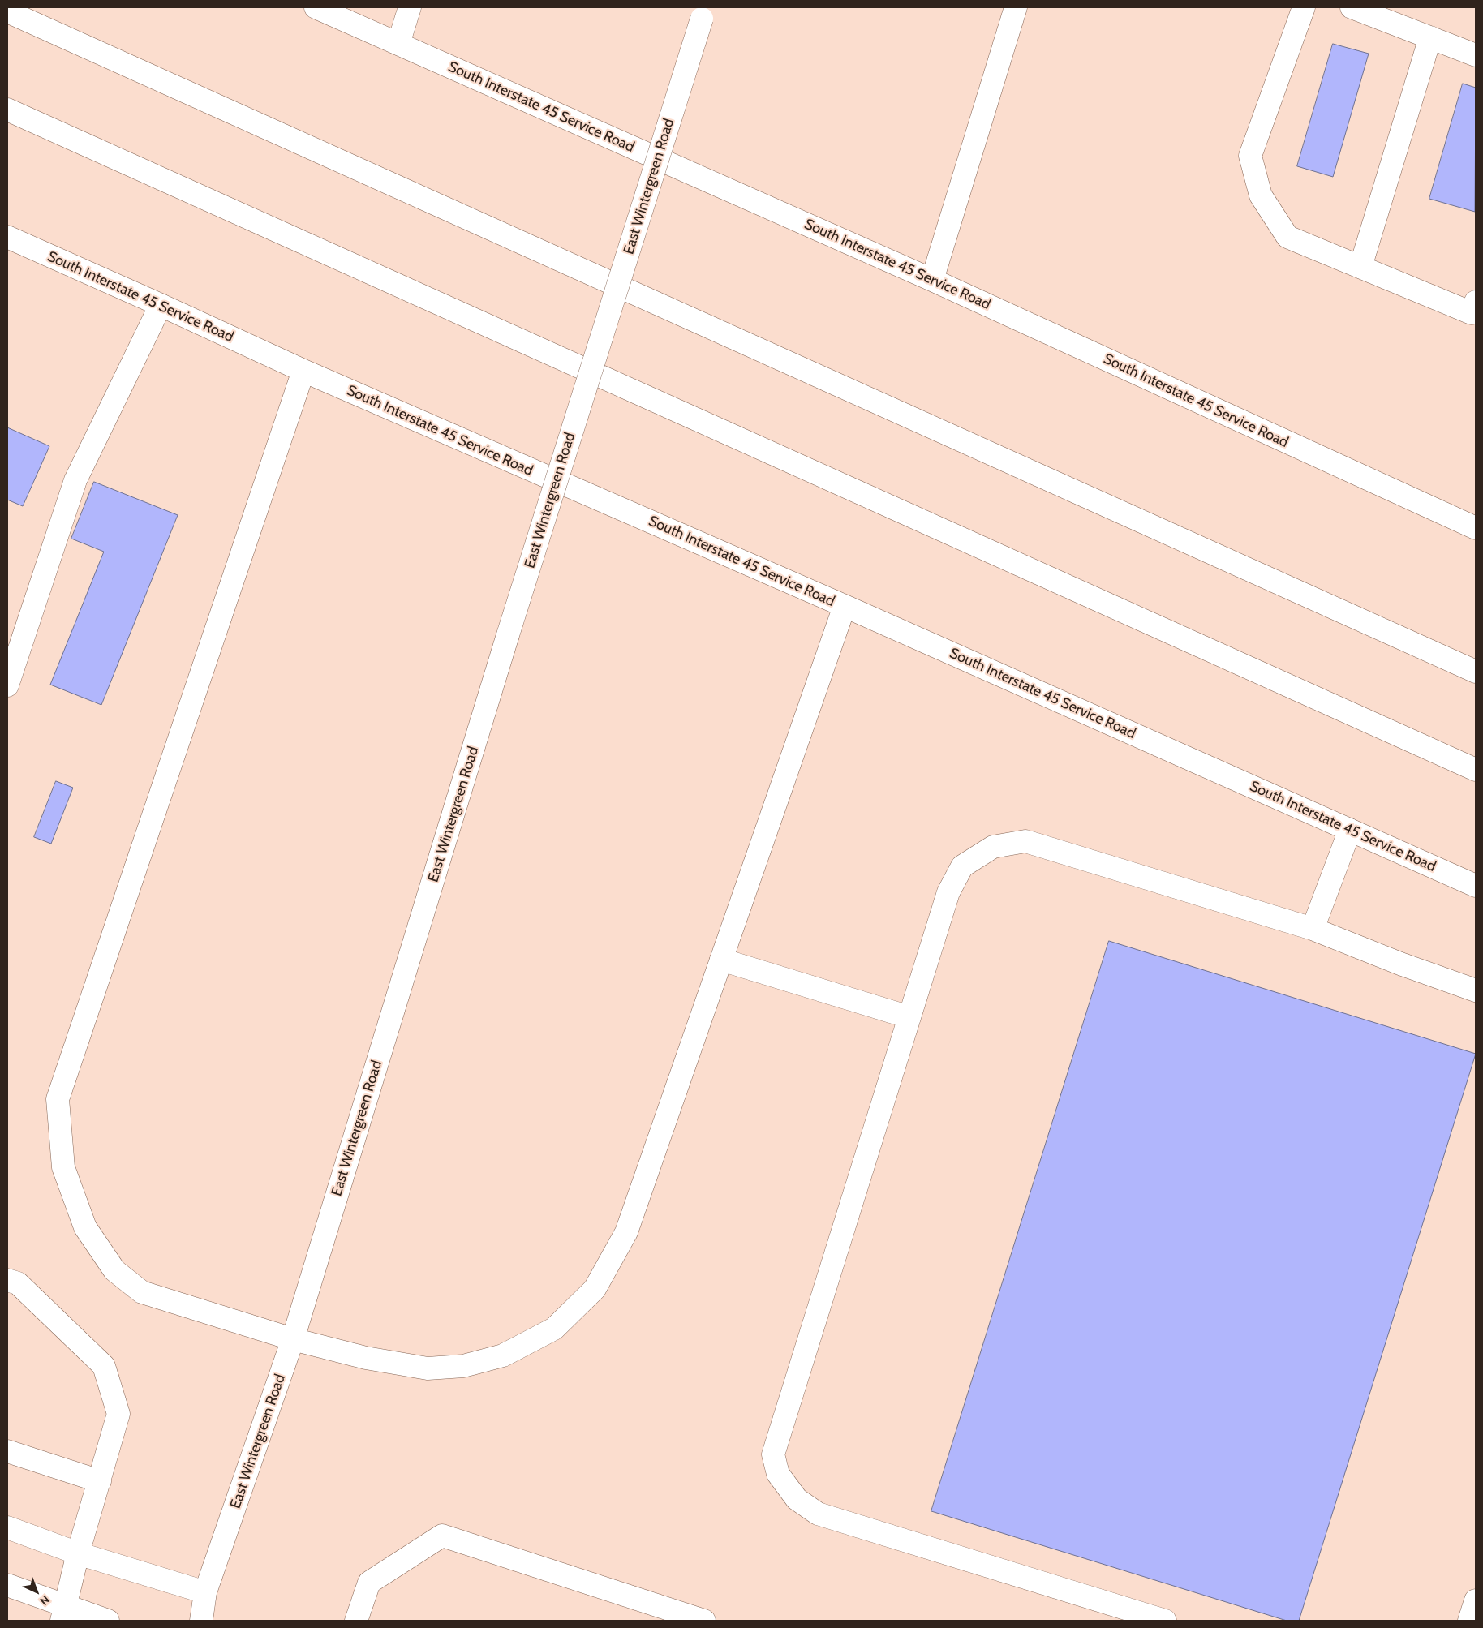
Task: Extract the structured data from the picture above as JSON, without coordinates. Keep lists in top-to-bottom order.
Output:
{
  "streets": {
    "main road": ["South Interstate 45 Service Road", "East Wintergreen Road"]
  },
  "north": "bottom right"
}
